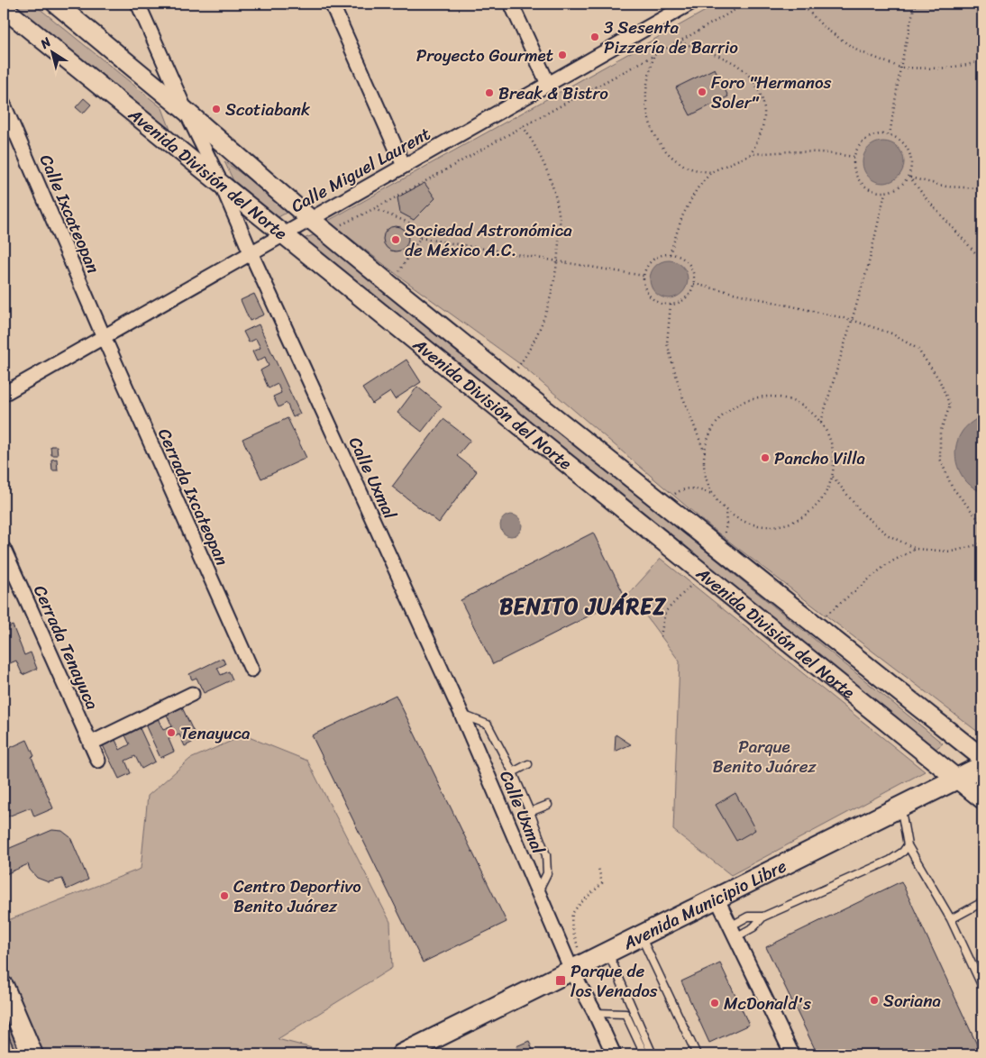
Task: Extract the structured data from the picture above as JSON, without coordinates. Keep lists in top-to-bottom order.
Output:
{
  "streets": {
    "main road": ["Avenida División del Norte", "Avenida Municipio Libre"],
    "street": [
      "Calle Miguel Laurent",
      "Calle Ixcateopan",
      "Calle Uxmal",
      "Cerrada Ixcateopan",
      "Cerrada Tenayuca"
    ]
  },
  "crossings": [
    ["Calle Miguel Laurent", "Avenida División del Norte"],
    ["Calle Miguel Laurent", "Calle Ixcateopan"],
    ["Calle Miguel Laurent", "Calle Uxmal"],
    ["Calle Miguel Laurent", "Cerrada Ixcateopan"],
    ["Avenida División del Norte", "Calle Uxmal"],
    ["Avenida División del Norte", "Avenida Municipio Libre"],
    ["Calle Ixcateopan", "Cerrada Ixcateopan"],
    ["Calle Uxmal", "Avenida Municipio Libre"]
  ],
  "districts": ["BENITO JUÁREZ"],
  "parks": ["Parque Benito Juárez"],
  "places": {
    "other": [
      "3 Sesenta Pizzería de Barrio",
      "Proyecto Gourmet",
      "Foro \"Hermanos Soler\"",
      "Break & Bistro",
      "Scotiabank",
      "Sociedad Astronómica de México A.C.",
      "Pancho Villa",
      "Tenayuca",
      "Centro Deportivo Benito Juárez",
      "Soriana",
      "McDonald's"
    ],
    "transit": ["Parque de los Venados"]
  },
  "north": "top left"
}
